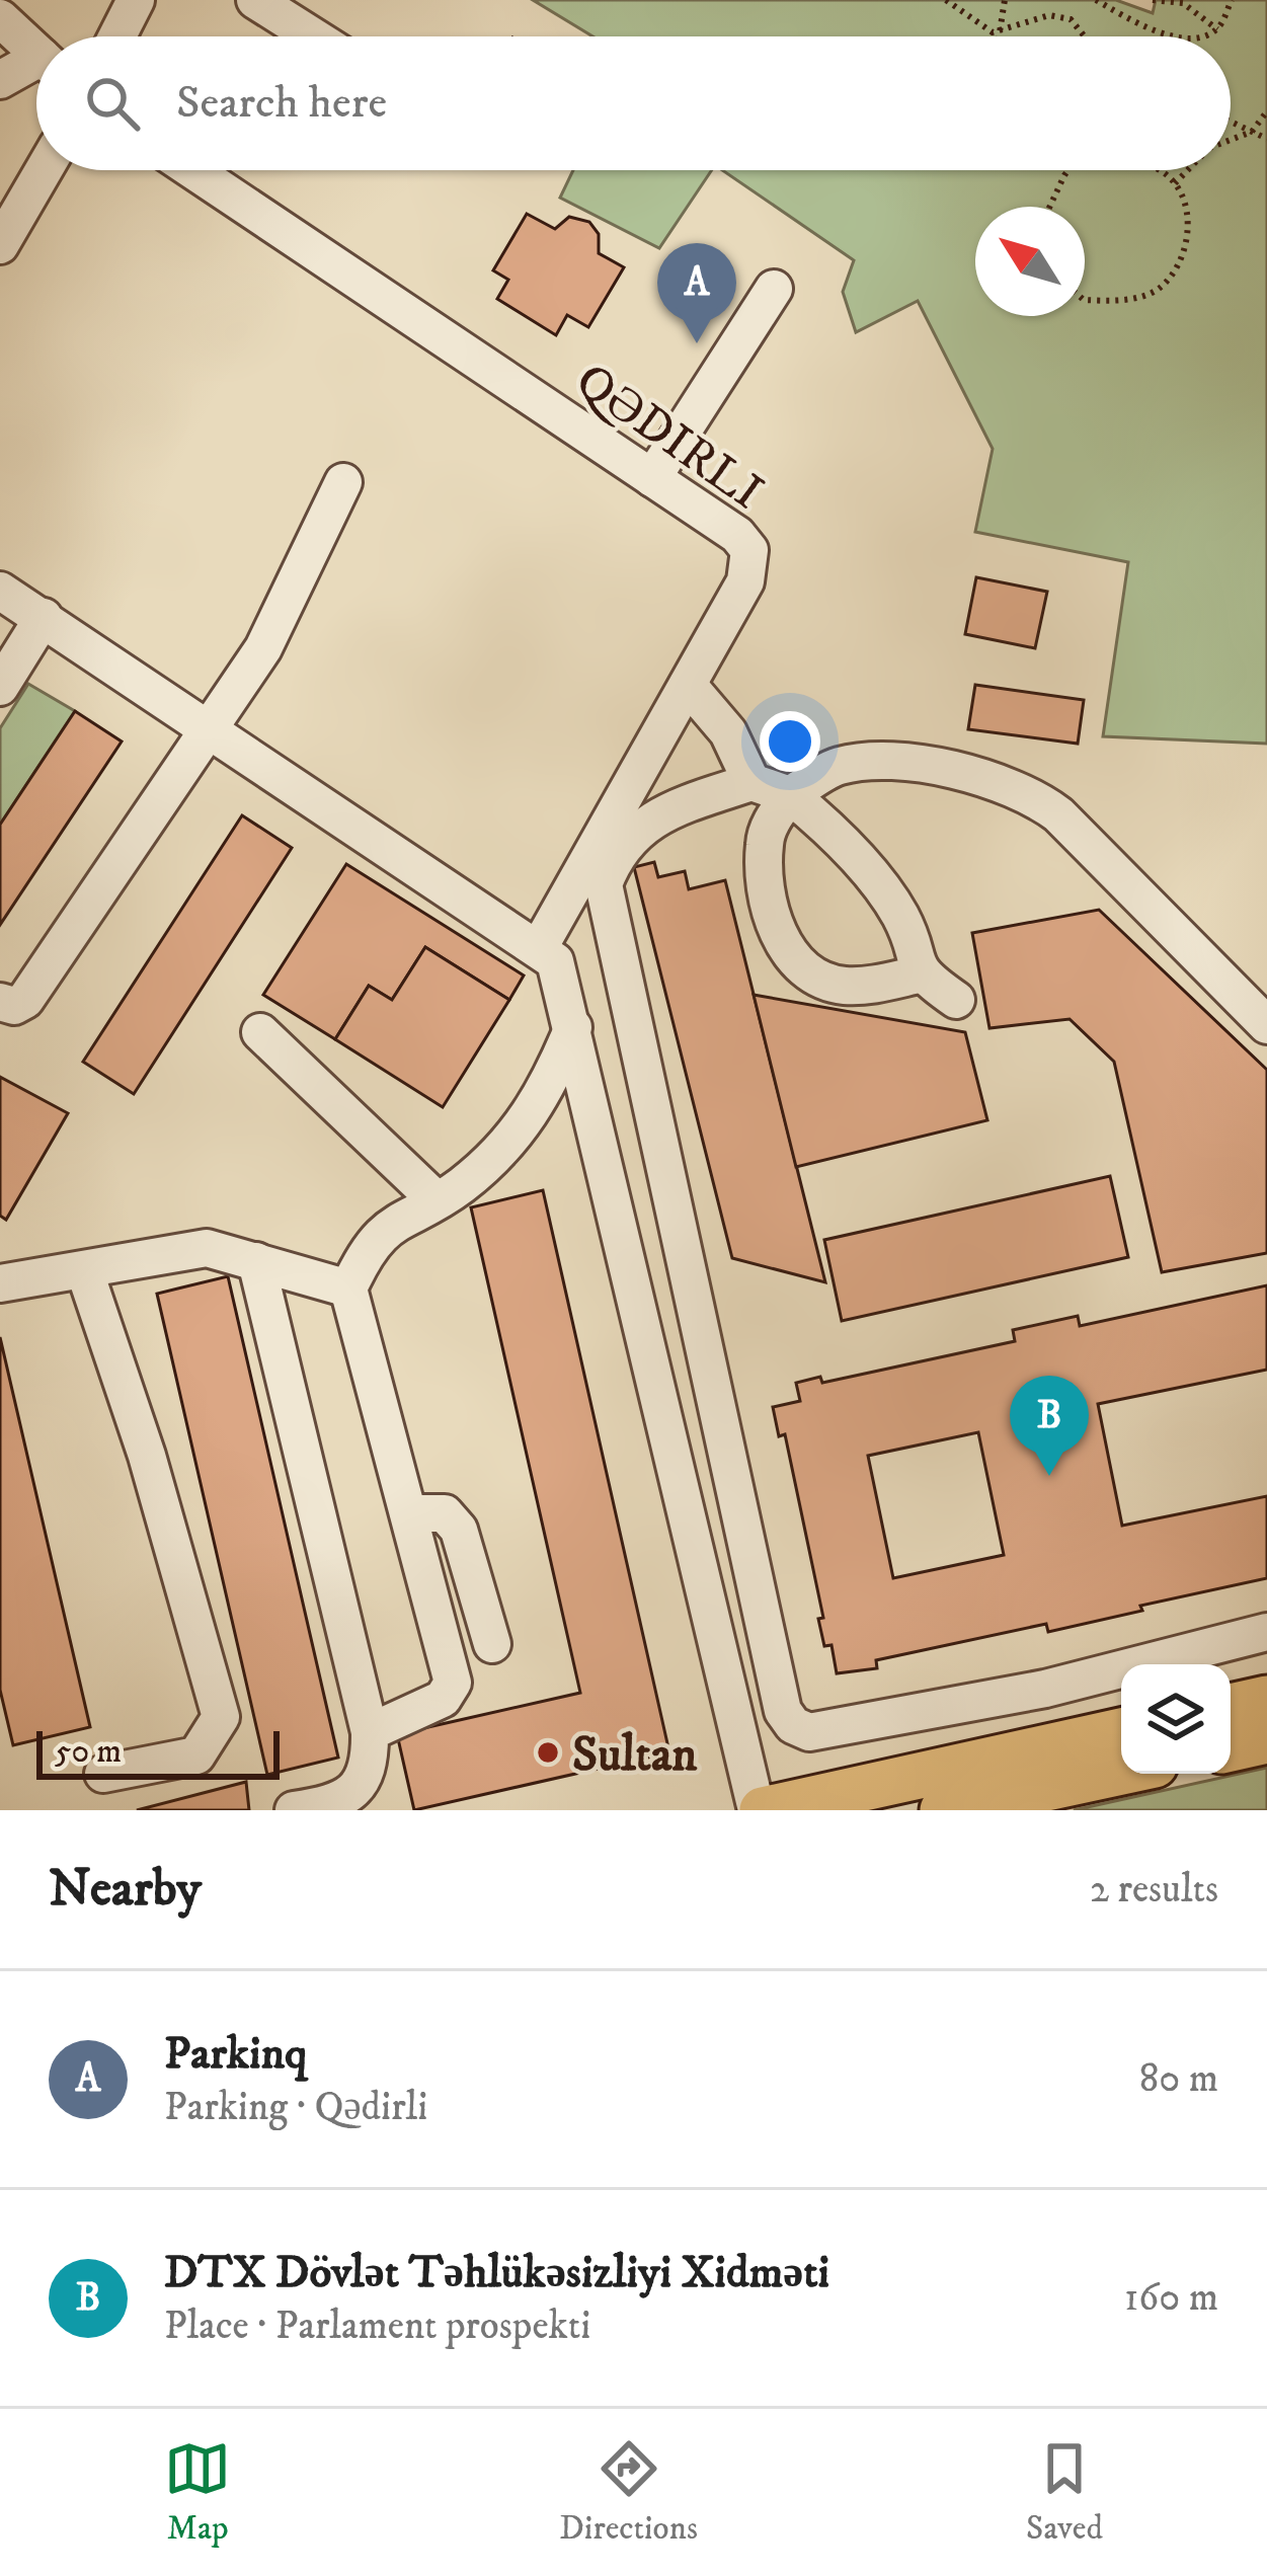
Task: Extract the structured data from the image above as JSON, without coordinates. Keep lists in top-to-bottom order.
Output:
{
  "streets": {
    "street": ["QƏDIRLI"]
  },
  "places": ["Sultan"],
  "scale_bar": "50 m",
  "north": "top left",
  "page": {
    "search": "Search here",
    "pins": ["A", "B"],
    "scale": "50 m",
    "heading": ["Nearby", "2 results"],
    "list": [
      {
        "mark": "A",
        "name": "Parkinq",
        "note": "Parking · Qədirli",
        "value": "80 m"
      },
      {
        "mark": "B",
        "name": "DTX Dövlət Təhlükəsizliyi Xidməti",
        "note": "Place · Parlament prospekti",
        "value": "160 m"
      }
    ],
    "nav": ["Map", "Directions", "Saved"]
  }
}
